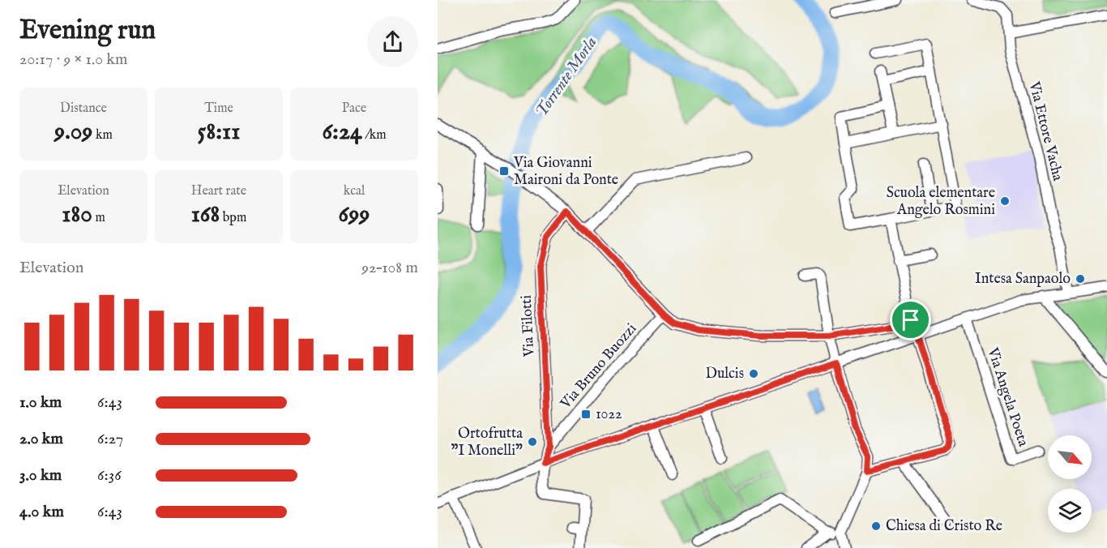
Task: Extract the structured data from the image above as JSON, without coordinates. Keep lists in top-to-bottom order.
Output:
{
  "streets": {
    "street": [
      "Via Ettore Vacha",
      "Via Filotti",
      "Via Bruno Buozzi",
      "Via Angela Poeta"
    ]
  },
  "crossings": [
    ["Via Filotti", "Via Bruno Buozzi"]
  ],
  "water": ["Torrente Morla"],
  "places": {
    "transit": ["Via Giovanni Maironi da Ponte", "1022"],
    "other": [
      "Scuola elementare Angelo Rosmini",
      "Intesa Sanpaolo",
      "Dulcis",
      "Ortofrutta \"I Monelli\"",
      "Chiesa di Cristo Re"
    ]
  },
  "north": "bottom right",
  "page": {
    "heading": ["Evening run", "20:17 · 9 × 1.0 km"],
    "stats": [
      ["Distance", "9.09 km"],
      ["Time", "58:11"],
      ["Pace", "6:24 /km"],
      ["Elevation", "180 m"],
      ["Heart rate", "168 bpm"],
      ["kcal", "699"]
    ],
    "chart": ["Elevation", "92–108 m"],
    "list": [
      {
        "name": "1.0 km",
        "note": "6:43"
      },
      {
        "name": "2.0 km",
        "note": "6:27"
      },
      {
        "name": "3.0 km",
        "note": "6:36"
      },
      {
        "name": "4.0 km",
        "note": "6:43"
      }
    ]
  }
}
